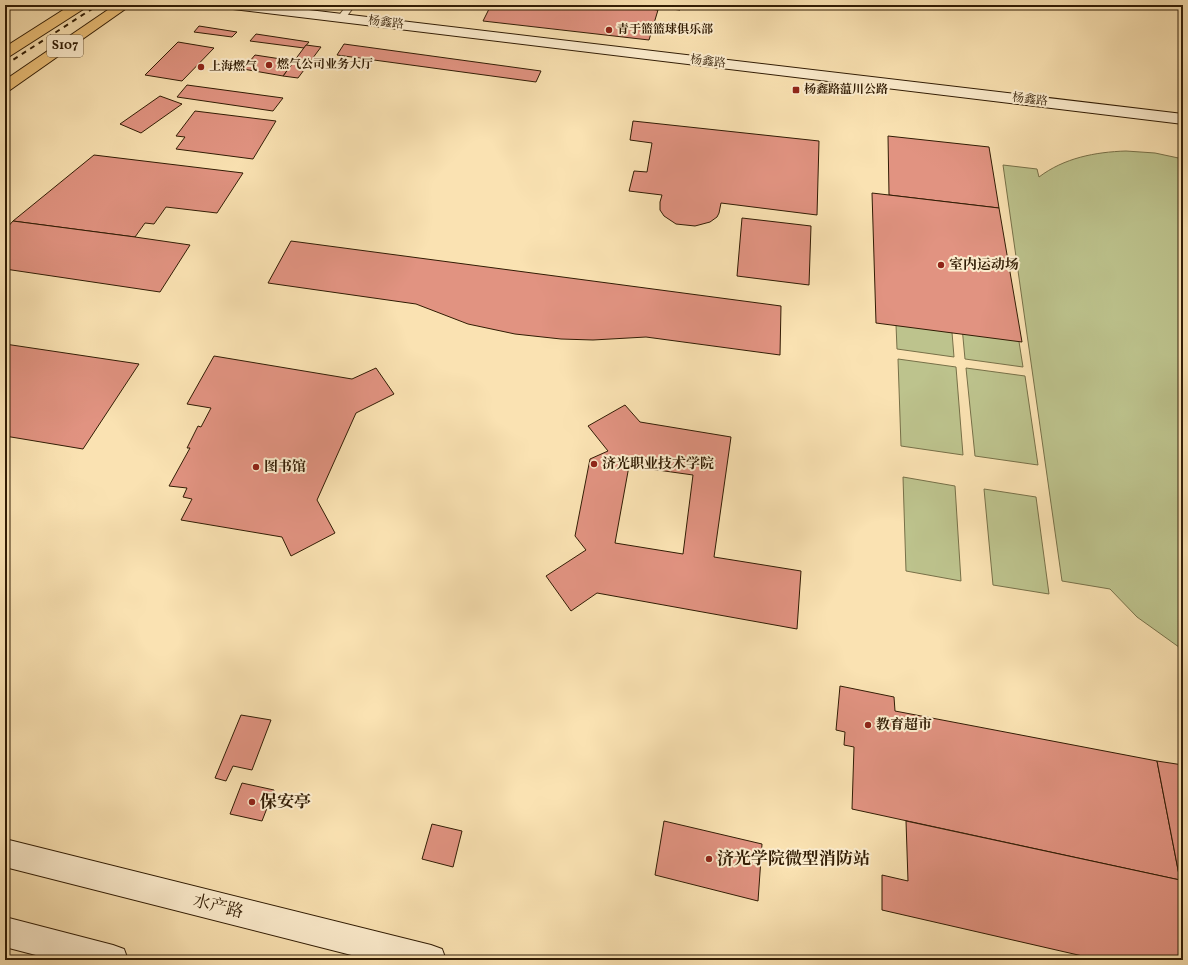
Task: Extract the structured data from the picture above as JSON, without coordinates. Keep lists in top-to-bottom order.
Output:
{
  "streets": {
    "main road": ["S107"],
    "street": ["杨鑫路", "水产路"]
  },
  "places": {
    "other": [
      "青于篮篮球俱乐部",
      "燃气公司业务大厅",
      "上海燃气",
      "室内运动场",
      "济光职业技术学院",
      "图书馆",
      "教育超市",
      "保安亭",
      "济光学院微型消防站"
    ],
    "transit": ["杨鑫路蕰川公路"]
  }
}
